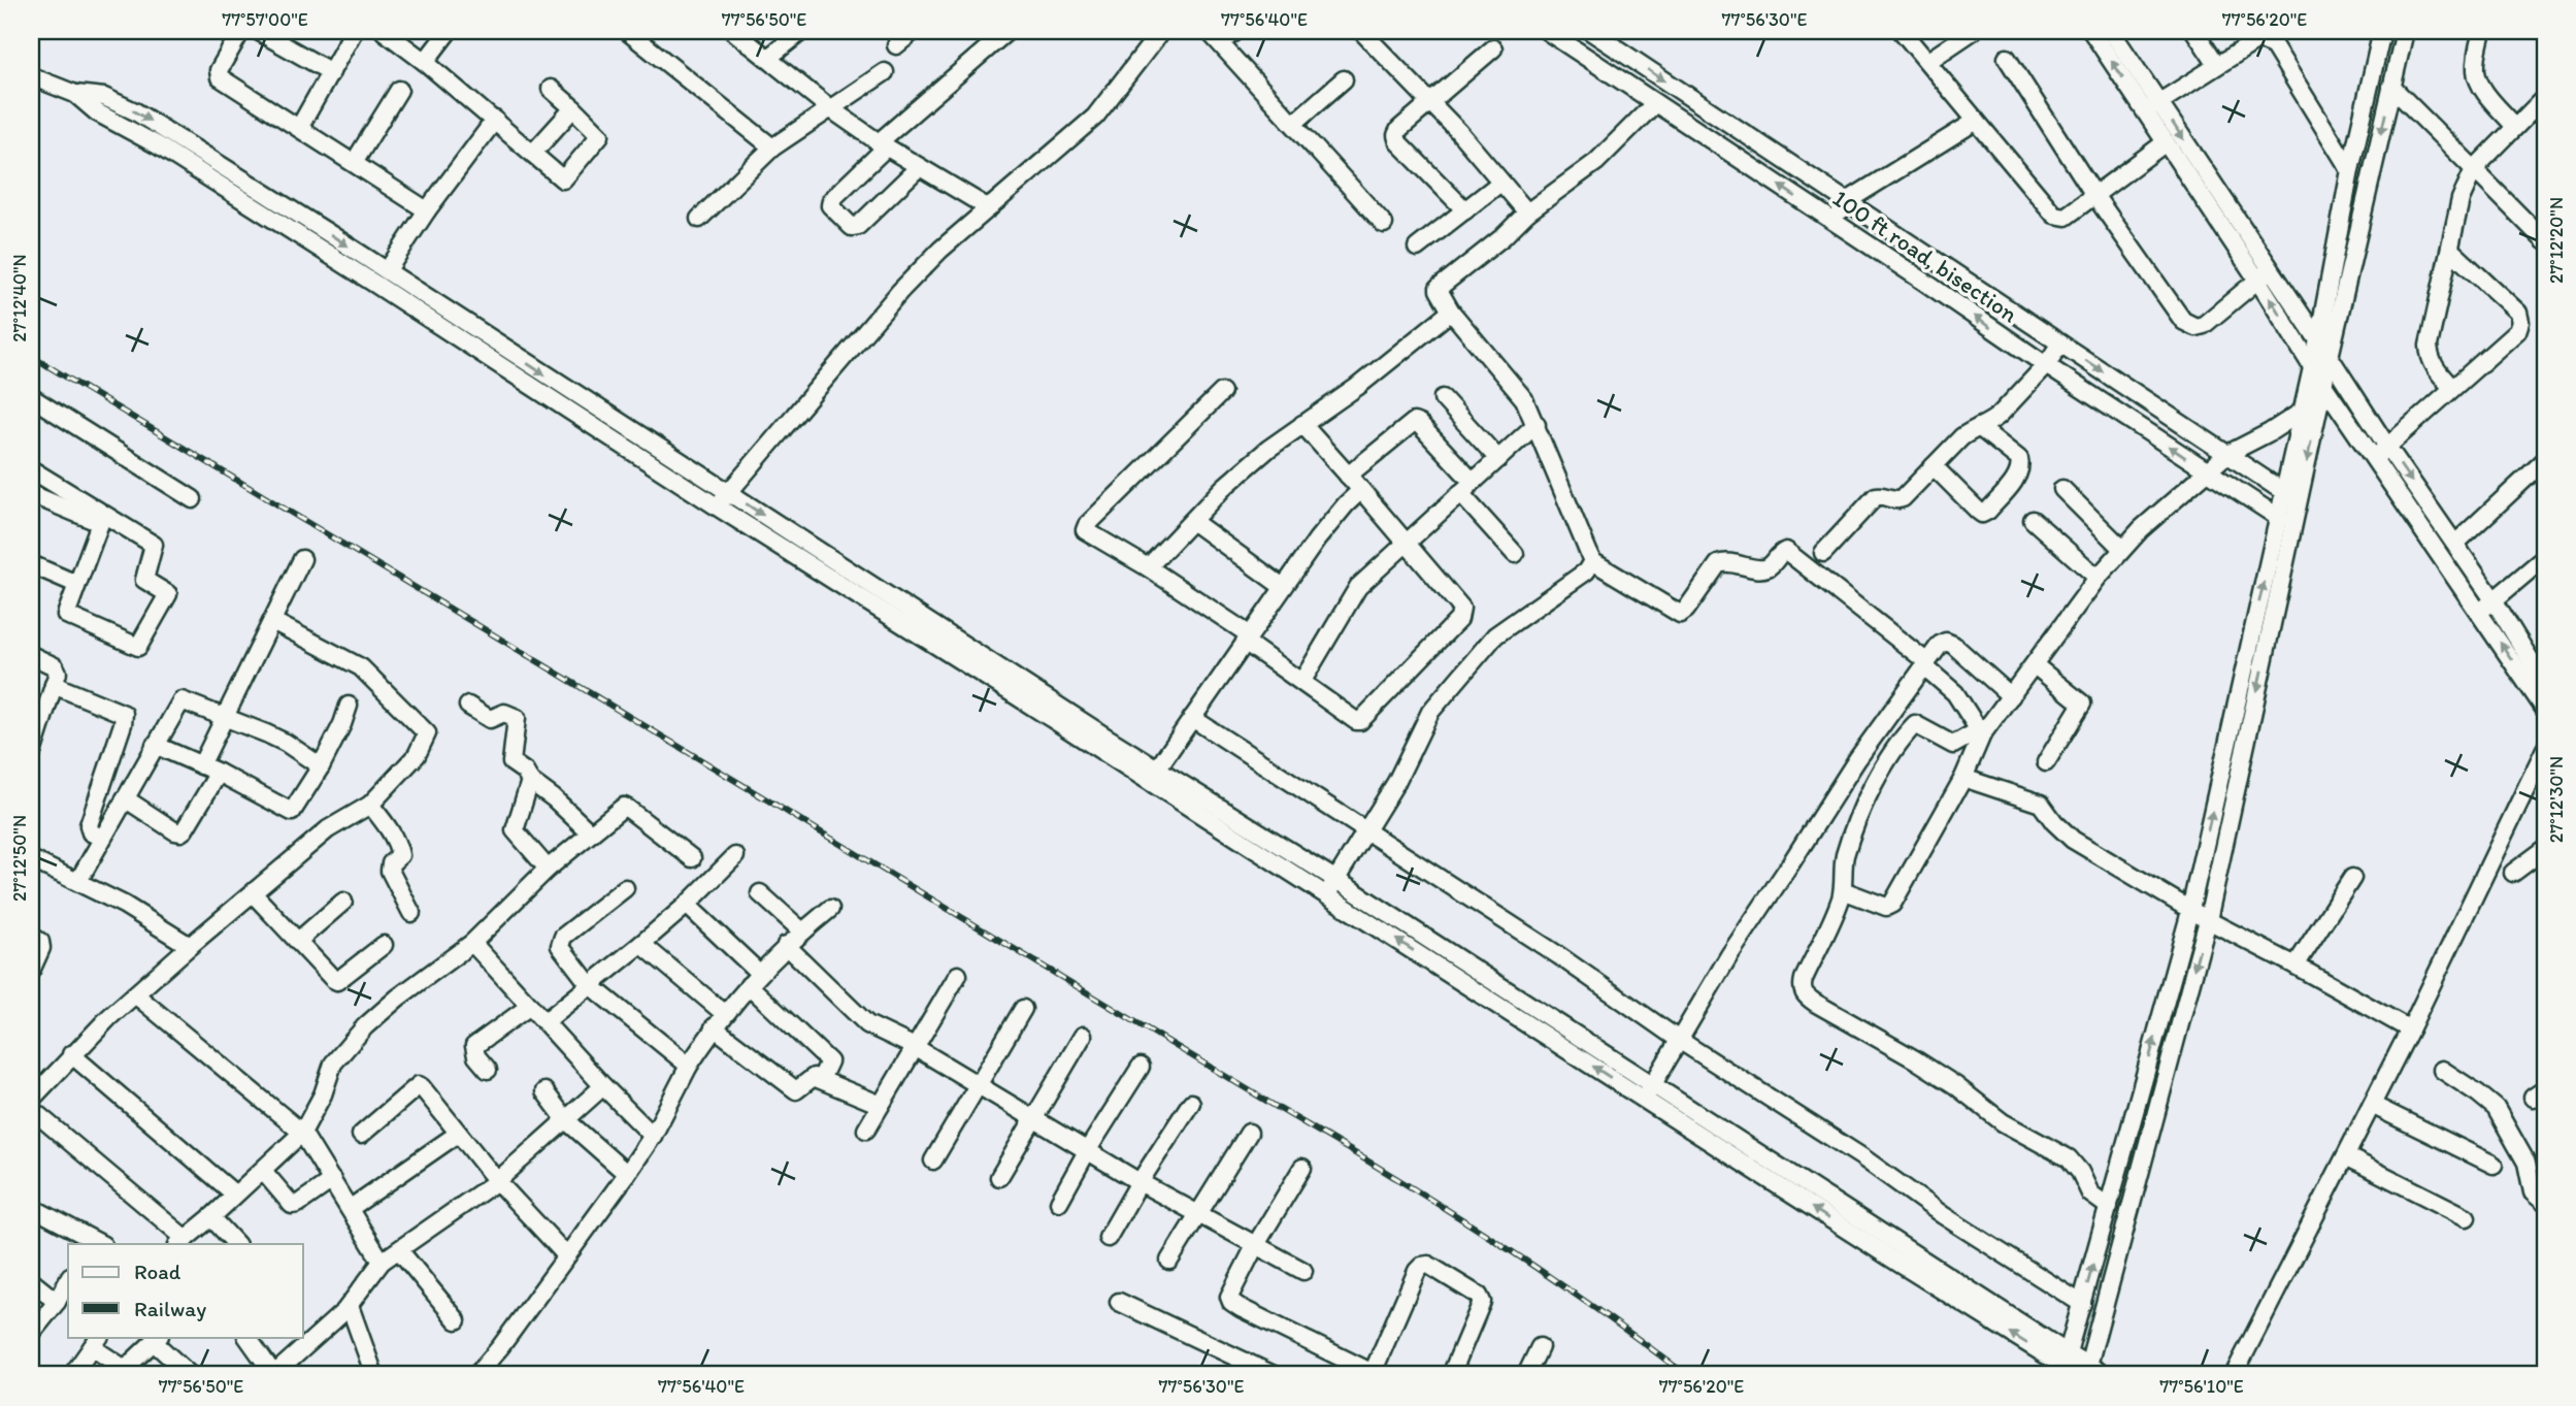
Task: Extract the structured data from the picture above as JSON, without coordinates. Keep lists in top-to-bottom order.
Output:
{
  "streets": {
    "street": ["100 ft road, bisection"]
  },
  "legend": ["Road", "Railway"],
  "coordinates": [
    "77°57'00\"E",
    "77°56'50\"E",
    "77°56'40\"E",
    "77°56'30\"E",
    "77°56'20\"E",
    "27°12'20\"N",
    "27°12'40\"N",
    "27°12'30\"N",
    "27°12'50\"N",
    "77°56'10\"E"
  ]
}
